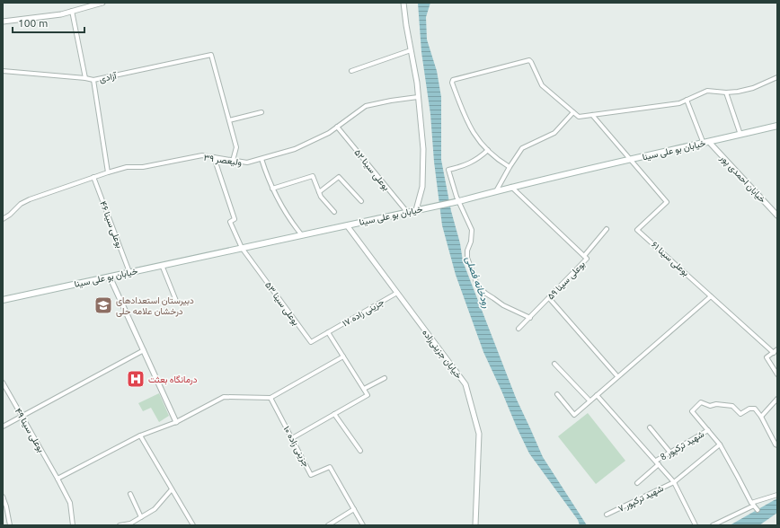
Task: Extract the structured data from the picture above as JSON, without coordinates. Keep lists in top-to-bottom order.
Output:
{
  "streets": {
    "main road": ["خیابان بو علی سینا"],
    "street": [
      "آزادی",
      "ولیعصر ۳۹",
      "بوعلی سینا ۵۲",
      "خیابان احمدی پور",
      "بوعلی سینا ۴۶",
      "بوعلی سینا ۶۱",
      "بوعلی سینا ۵۹",
      "بوعلی سینا ۵۳",
      "جزینی زاده ۱۷",
      "خیابان جزینی‌زاده",
      "بوعلی سینا ۴۹",
      "شهید ترکپور 8",
      "جزینی زاده ۱۰",
      "شهید ترکپور ۷"
    ]
  },
  "crossings": [
    ["خیابان بو علی سینا", "بوعلی سینا ۵۲"],
    ["خیابان بو علی سینا", "خیابان احمدی پور"],
    ["خیابان بو علی سینا", "بوعلی سینا ۴۶"],
    ["خیابان بو علی سینا", "بوعلی سینا ۶۱"],
    ["خیابان بو علی سینا", "بوعلی سینا ۵۹"],
    ["خیابان بو علی سینا", "بوعلی سینا ۵۳"],
    ["خیابان بو علی سینا", "خیابان جزینی‌زاده"],
    ["ولیعصر ۳۹", "بوعلی سینا ۵۲"],
    ["ولیعصر ۳۹", "بوعلی سینا ۴۶"],
    ["بوعلی سینا ۵۳", "جزینی زاده ۱۷"],
    ["جزینی زاده ۱۷", "خیابان جزینی‌زاده"]
  ],
  "water": ["رودخانه فصلی"],
  "places": {
    "school or university": ["دبیرستان استعدادهای درخشان علامه حلی"],
    "hospital": ["درمانگاه بعثت"]
  },
  "scale_bar": "100 m"
}
